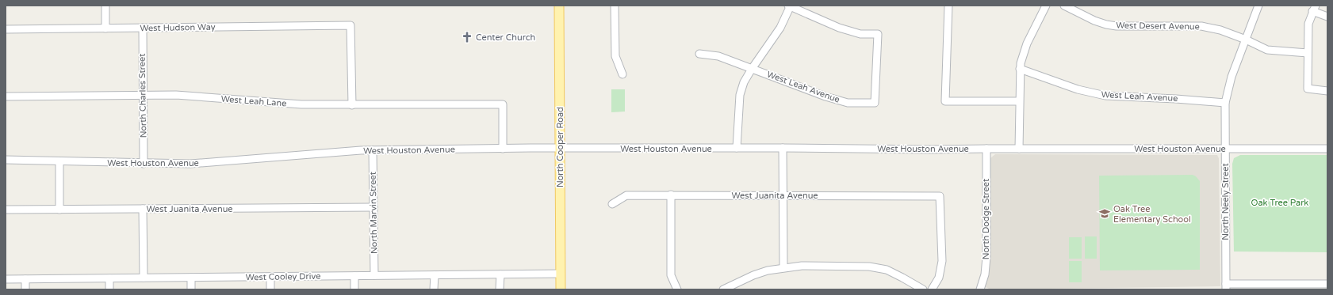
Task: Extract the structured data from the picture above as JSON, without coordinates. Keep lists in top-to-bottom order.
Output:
{
  "streets": {
    "main road": ["North Cooper Road"],
    "street": [
      "West Desert Avenue",
      "West Hudson Way",
      "West Leah Avenue",
      "North Charles Street",
      "West Leah Lane",
      "West Houston Avenue",
      "West Juanita Avenue",
      "North Neely Street",
      "North Marvin Street",
      "North Dodge Street",
      "West Cooley Drive"
    ]
  },
  "crossings": [
    ["West Desert Avenue", "North Neely Street"],
    ["West Hudson Way", "North Charles Street"],
    ["West Hudson Way", "West Leah Lane"],
    ["West Leah Avenue", "North Neely Street"],
    ["North Charles Street", "West Leah Lane"],
    ["North Charles Street", "West Houston Avenue"],
    ["West Leah Lane", "West Houston Avenue"],
    ["North Cooper Road", "West Houston Avenue"],
    ["North Cooper Road", "West Cooley Drive"],
    ["West Houston Avenue", "North Neely Street"],
    ["West Houston Avenue", "North Marvin Street"],
    ["West Houston Avenue", "North Dodge Street"],
    ["West Juanita Avenue", "North Marvin Street"],
    ["North Marvin Street", "West Cooley Drive"]
  ],
  "parks": ["Oak Tree Park"],
  "places": {
    "church": ["Center Church"],
    "school or university": ["Oak Tree Elementary School"]
  }
}
